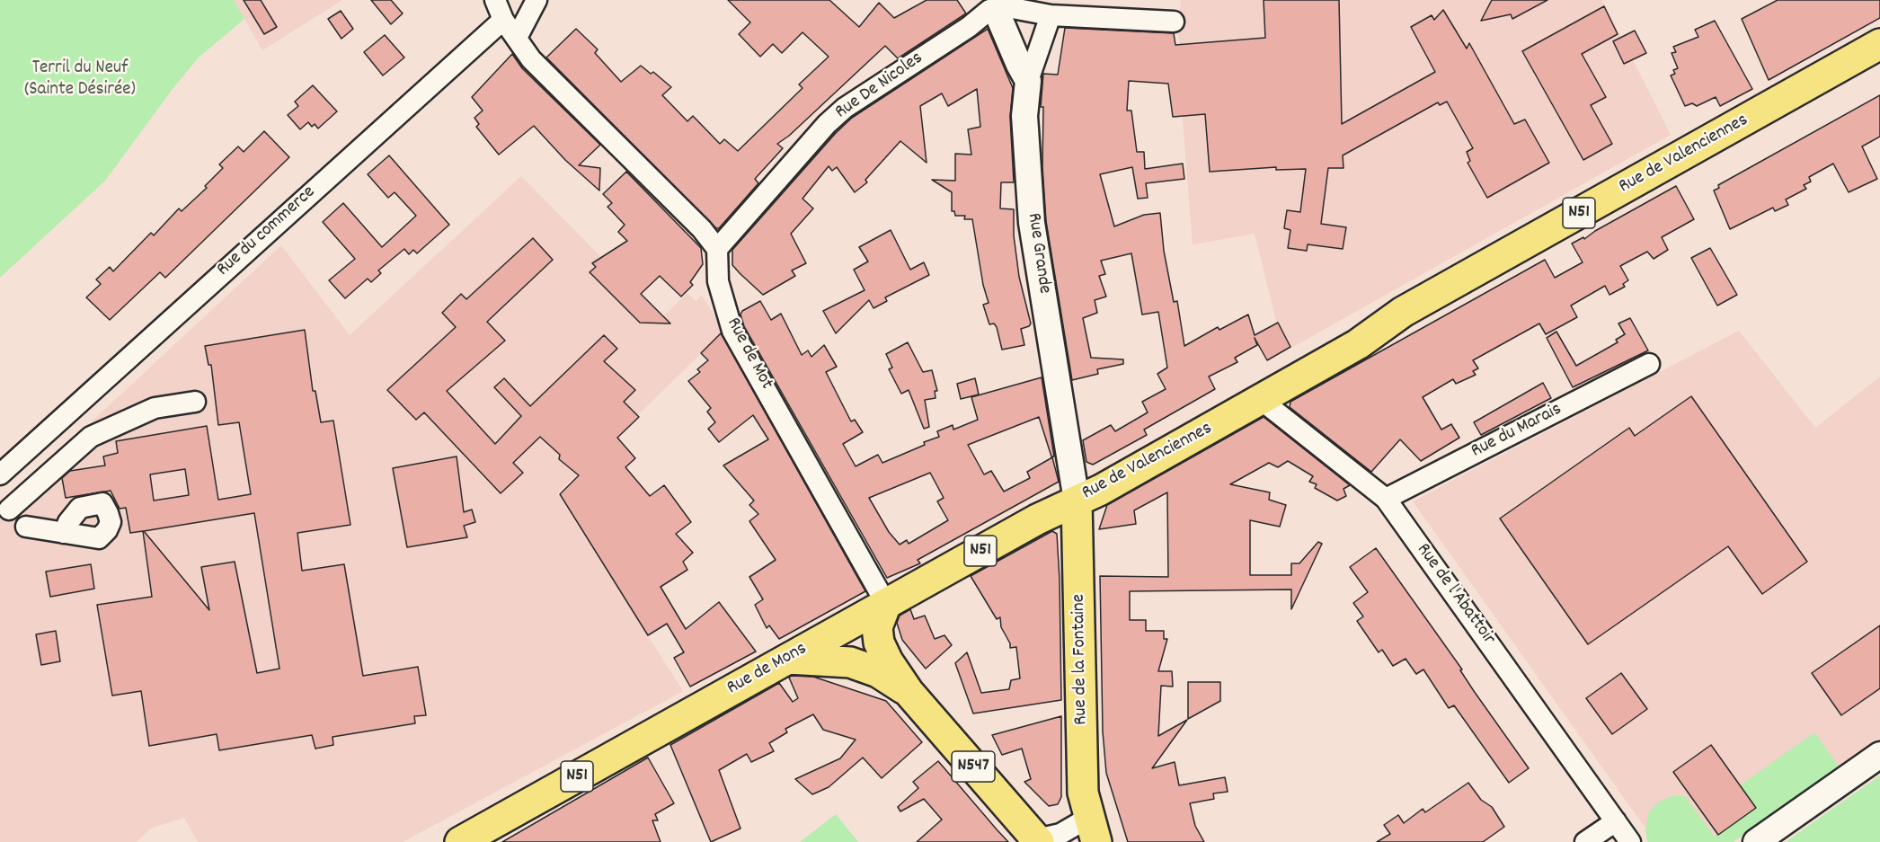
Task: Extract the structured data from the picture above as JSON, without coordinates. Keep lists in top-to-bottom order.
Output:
{
  "streets": {
    "main road": [
      "Rue de Valenciennes",
      "N51",
      "Rue de la Fontaine",
      "Rue de Mons",
      "N547"
    ],
    "street": [
      "Rue De Nicoles",
      "Rue du commerce",
      "Rue Grande",
      "Rue de Mot",
      "Rue du Marais",
      "Rue de l'Abattoir"
    ]
  },
  "crossings": [
    ["Rue De Nicoles", "Rue de Mot"],
    ["Rue de Valenciennes", "Rue Grande"],
    ["Rue de Valenciennes", "Rue de l'Abattoir"],
    ["Rue de Valenciennes", "Rue de la Fontaine"],
    ["Rue de Valenciennes", "Rue de Mons"],
    ["Rue Grande", "Rue de la Fontaine"],
    ["Rue Grande", "Rue de Mons"],
    ["Rue de Mot", "Rue de Mons"],
    ["Rue du Marais", "Rue de l'Abattoir"],
    ["Rue de la Fontaine", "Rue de Mons"],
    ["Rue de la Fontaine", "N547"]
  ],
  "parks": ["Terril du Neuf (Sainte Désirée)"]
}
